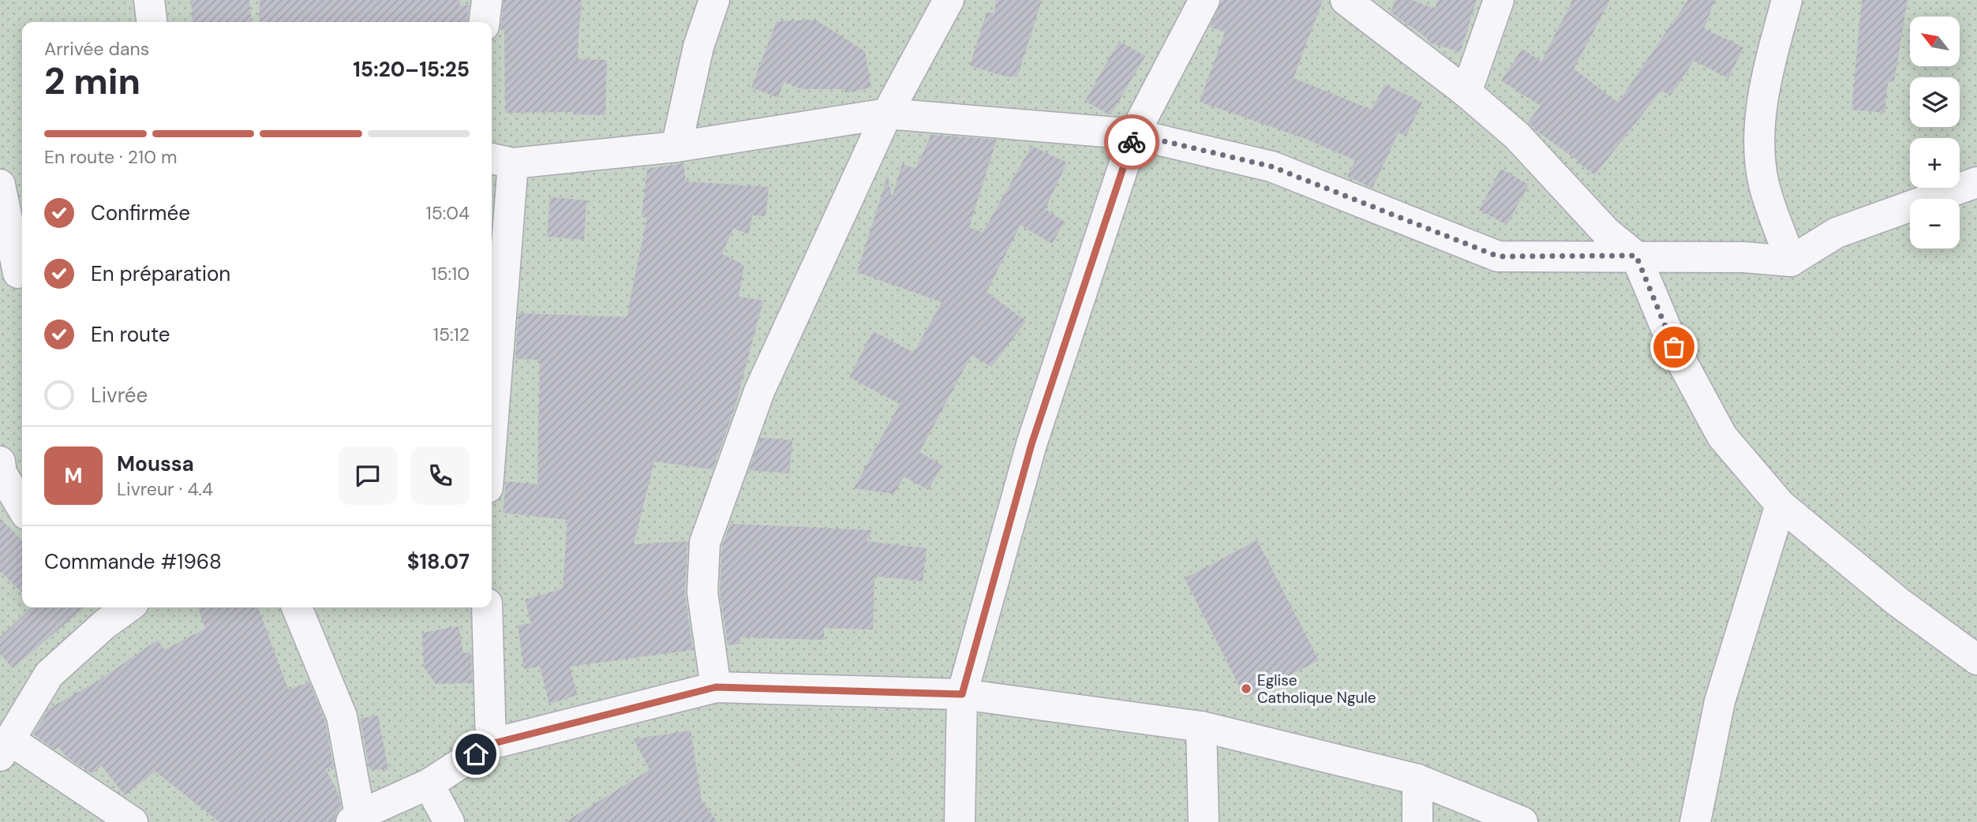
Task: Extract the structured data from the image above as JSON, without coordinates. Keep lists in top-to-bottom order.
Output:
{
  "places": ["Eglise Catholique Ngule"],
  "north": "top left",
  "page": {
    "map_buttons": ["+", "−"],
    "heading": ["2 min", "Arrivée dans", "15:20–15:25"],
    "panel": [
      "Moussa",
      "Livreur · 4.4",
      "Commande #1968",
      "$18.07"
    ],
    "bar": "En route · 210 m",
    "list": [
      ["Confirmée", "15:04"],
      ["En préparation", "15:10"],
      ["En route", "15:12"],
      "Livrée"
    ],
    "round": "M"
  }
}
